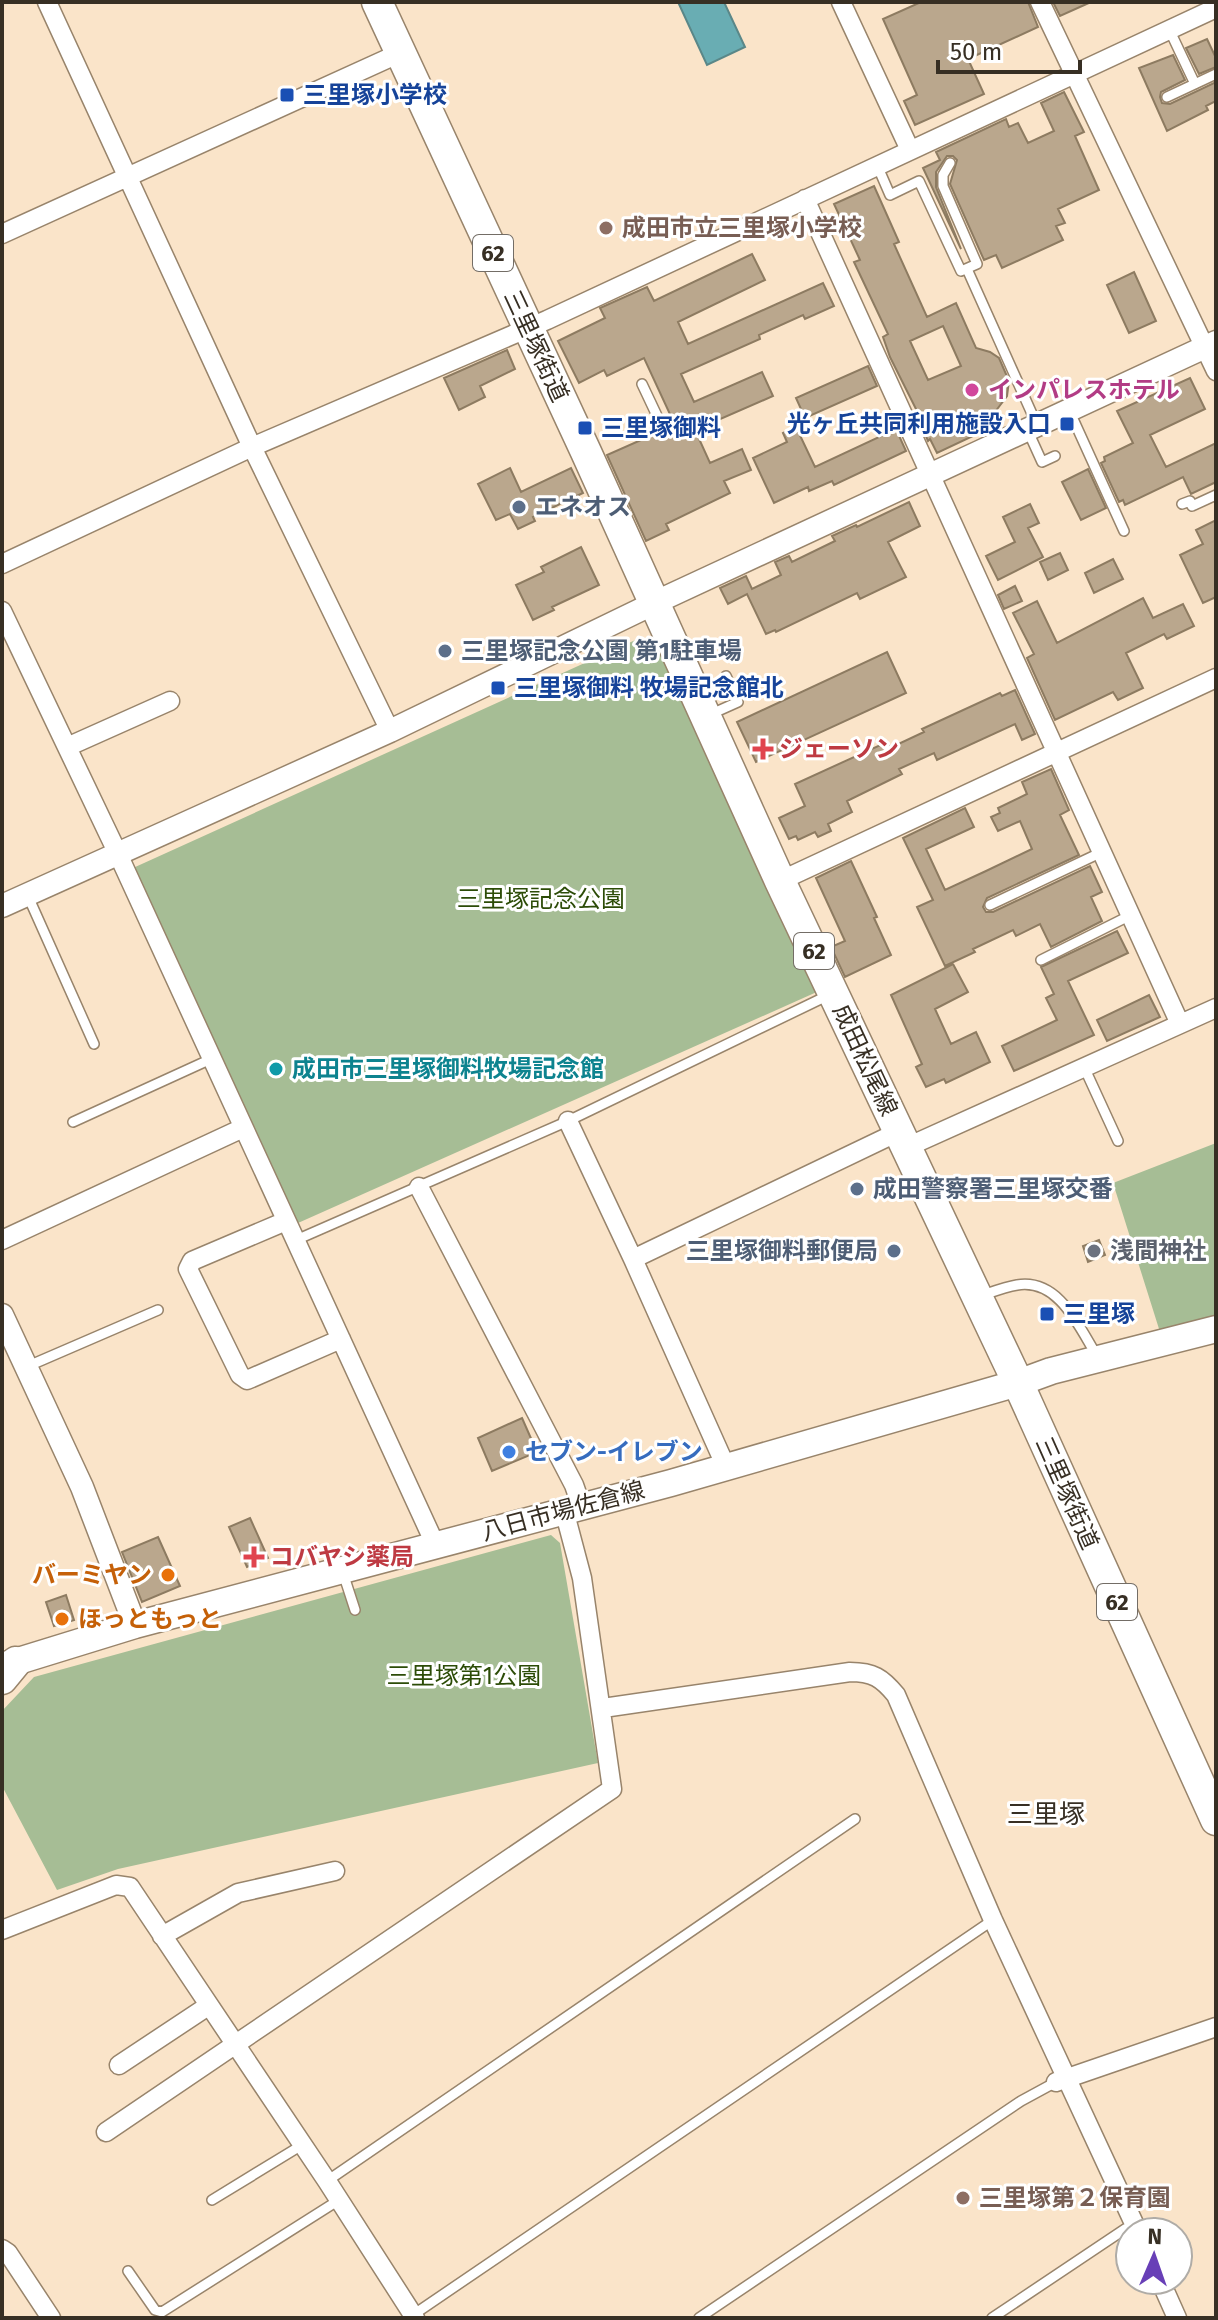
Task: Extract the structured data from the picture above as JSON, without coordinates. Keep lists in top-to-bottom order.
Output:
{
  "streets": {
    "main road": [
      "62",
      "三里塚街道",
      "成田松尾線",
      "八日市場佐倉線"
    ]
  },
  "crossings": [
    ["三里塚街道", "成田松尾線"],
    ["三里塚街道", "八日市場佐倉線"]
  ],
  "districts": ["三里塚"],
  "parks": ["三里塚記念公園", "三里塚第1公園"],
  "places": {
    "transit": [
      "三里塚小学校",
      "光ヶ丘共同利用施設入口",
      "三里塚御料",
      "三里塚御料 牧場記念館北",
      "三里塚"
    ],
    "other": [
      "成田市立三里塚小学校",
      "インパレスホテル",
      "エネオス",
      "三里塚記念公園 第1駐車場",
      "成田市三里塚御料牧場記念館",
      "成田警察署三里塚交番",
      "三里塚御料郵便局",
      "浅間神社",
      "セブン-イレブン",
      "バーミヤン",
      "ほっともっと",
      "三里塚第２保育園"
    ],
    "health": ["ジェーソン", "コバヤシ薬局"]
  },
  "scale_bar": "50 m",
  "north": "top"
}
